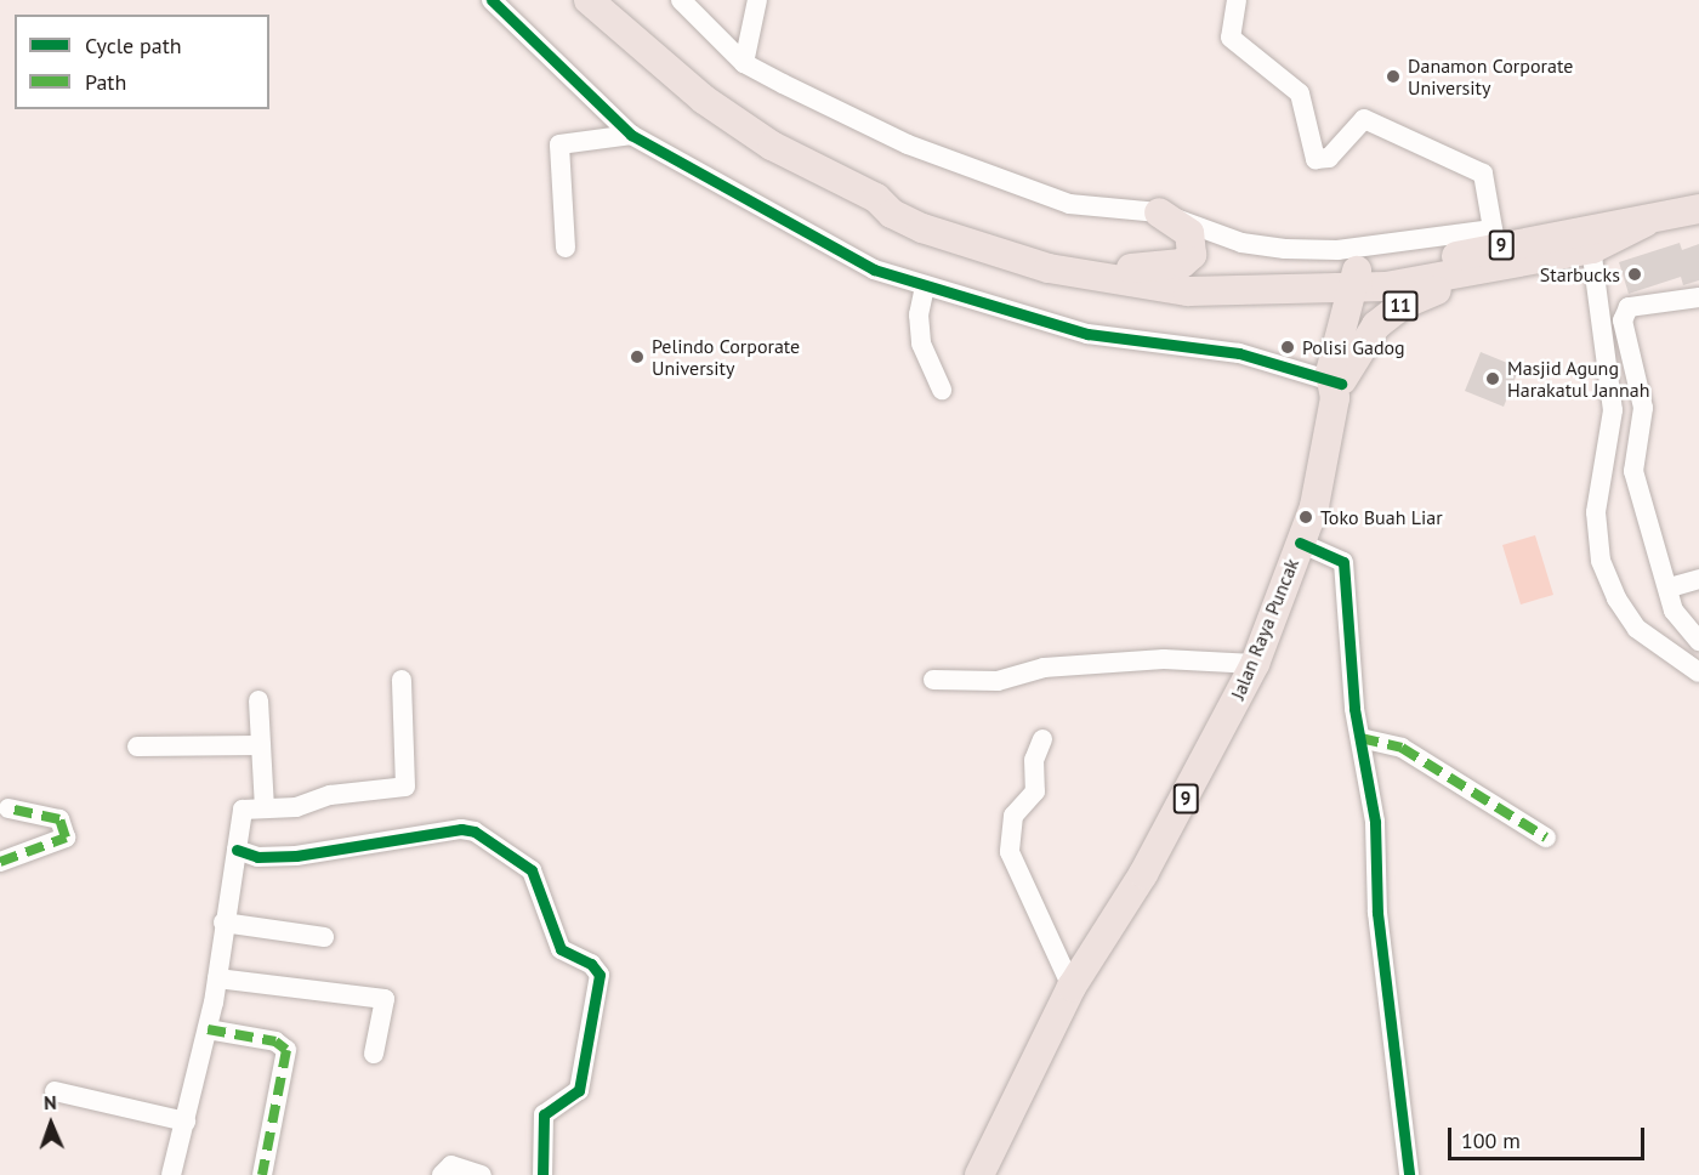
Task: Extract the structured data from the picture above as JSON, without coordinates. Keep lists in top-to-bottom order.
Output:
{
  "streets": {
    "highway": ["9", "11", "Jalan Raya Puncak"]
  },
  "crossings": [
    ["9", "11"],
    ["9", "Jalan Raya Puncak"],
    ["11", "Jalan Raya Puncak"]
  ],
  "places": [
    "Danamon Corporate University",
    "Starbucks",
    "Polisi Gadog",
    "Pelindo Corporate University",
    "Masjid Agung Harakatul Jannah",
    "Toko Buah Liar"
  ],
  "legend": ["Cycle path", "Path"],
  "scale_bar": "100 m",
  "north": "top"
}
